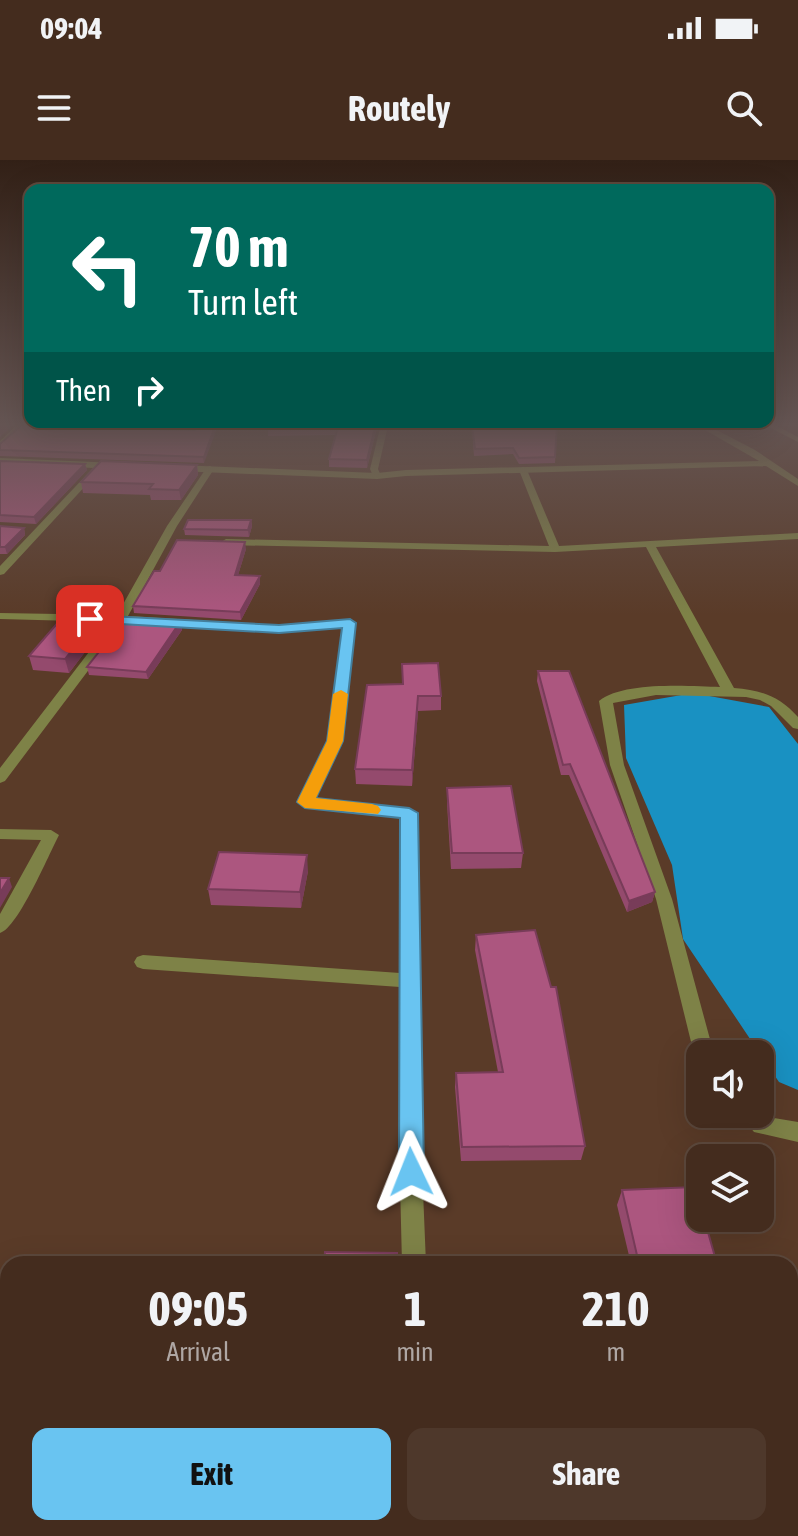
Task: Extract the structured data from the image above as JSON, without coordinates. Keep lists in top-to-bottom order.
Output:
{
  "page": {
    "status": "09:04",
    "header": "Routely",
    "turn": ["70 m", "Turn left"],
    "then": "Then",
    "eta": [
      "09:05",
      "Arrival",
      "1",
      "min",
      "210",
      "m"
    ],
    "buttons": ["Exit", "Share"]
  }
}
